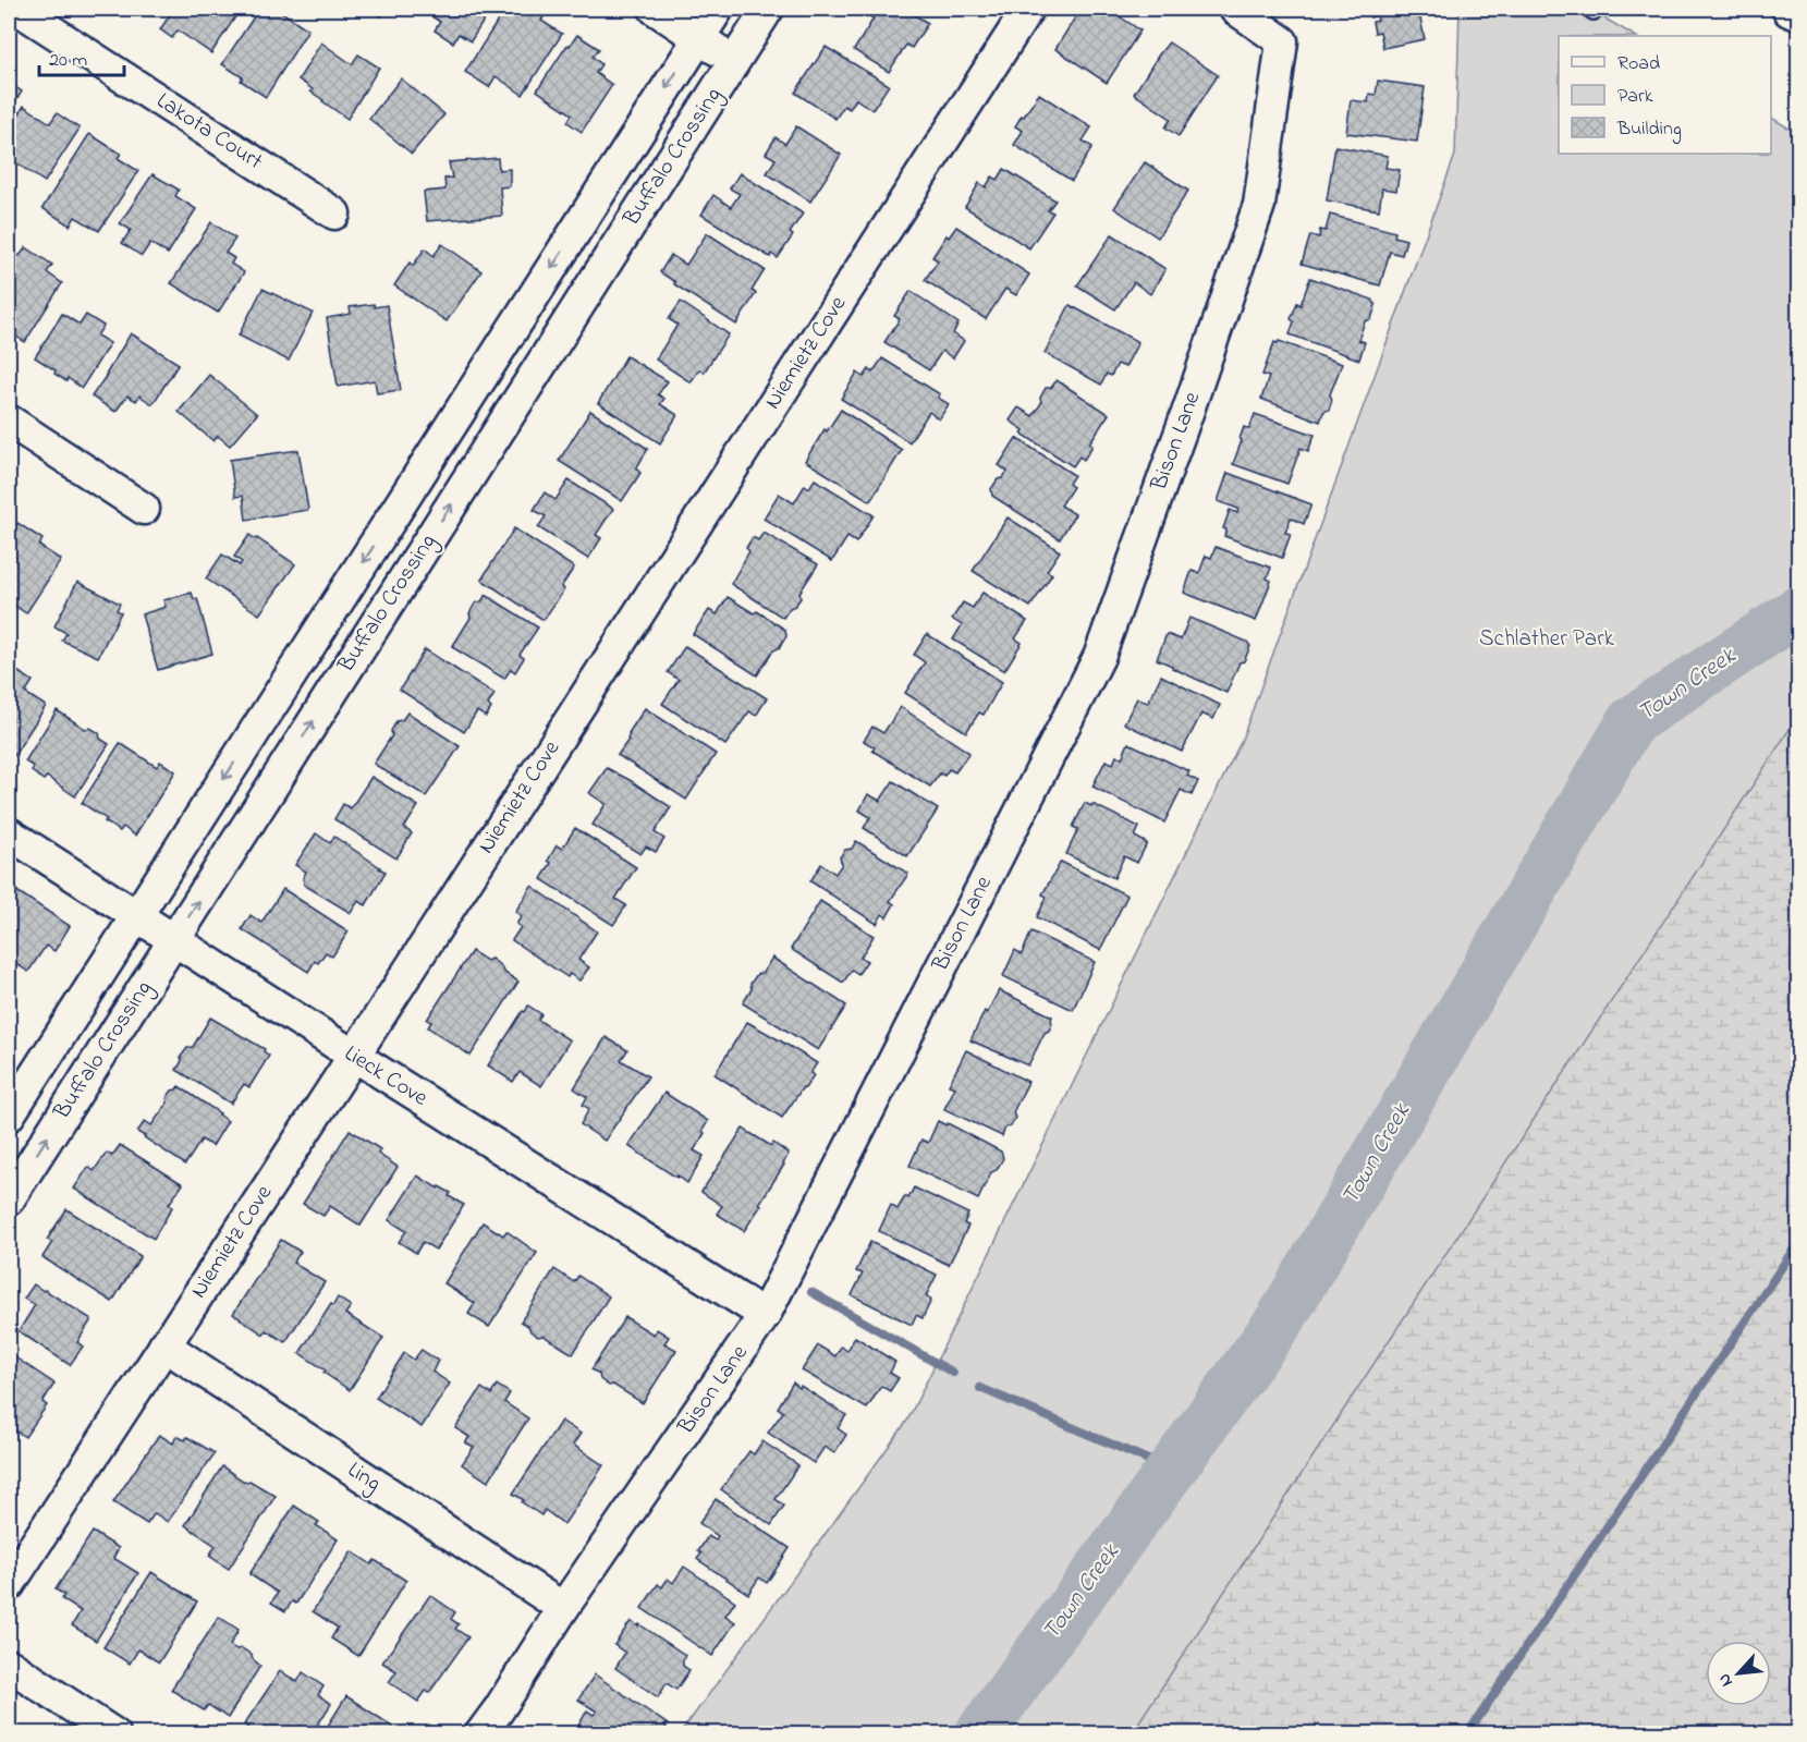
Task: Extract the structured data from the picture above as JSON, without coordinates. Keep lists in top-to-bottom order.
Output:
{
  "streets": {
    "street": [
      "Lakota Court",
      "Buffalo Crossing",
      "Niemietz Cove",
      "Bison Lane",
      "Lieck Cove",
      "Ling"
    ]
  },
  "crossings": [
    ["Buffalo Crossing", "Lieck Cove"],
    ["Niemietz Cove", "Lieck Cove"],
    ["Niemietz Cove", "Ling"],
    ["Bison Lane", "Lieck Cove"],
    ["Bison Lane", "Ling"]
  ],
  "water": ["Town Creek"],
  "parks": ["Schlather Park"],
  "legend": ["Road", "Park", "Building"],
  "scale_bar": "20 m",
  "north": "bottom left"
}
